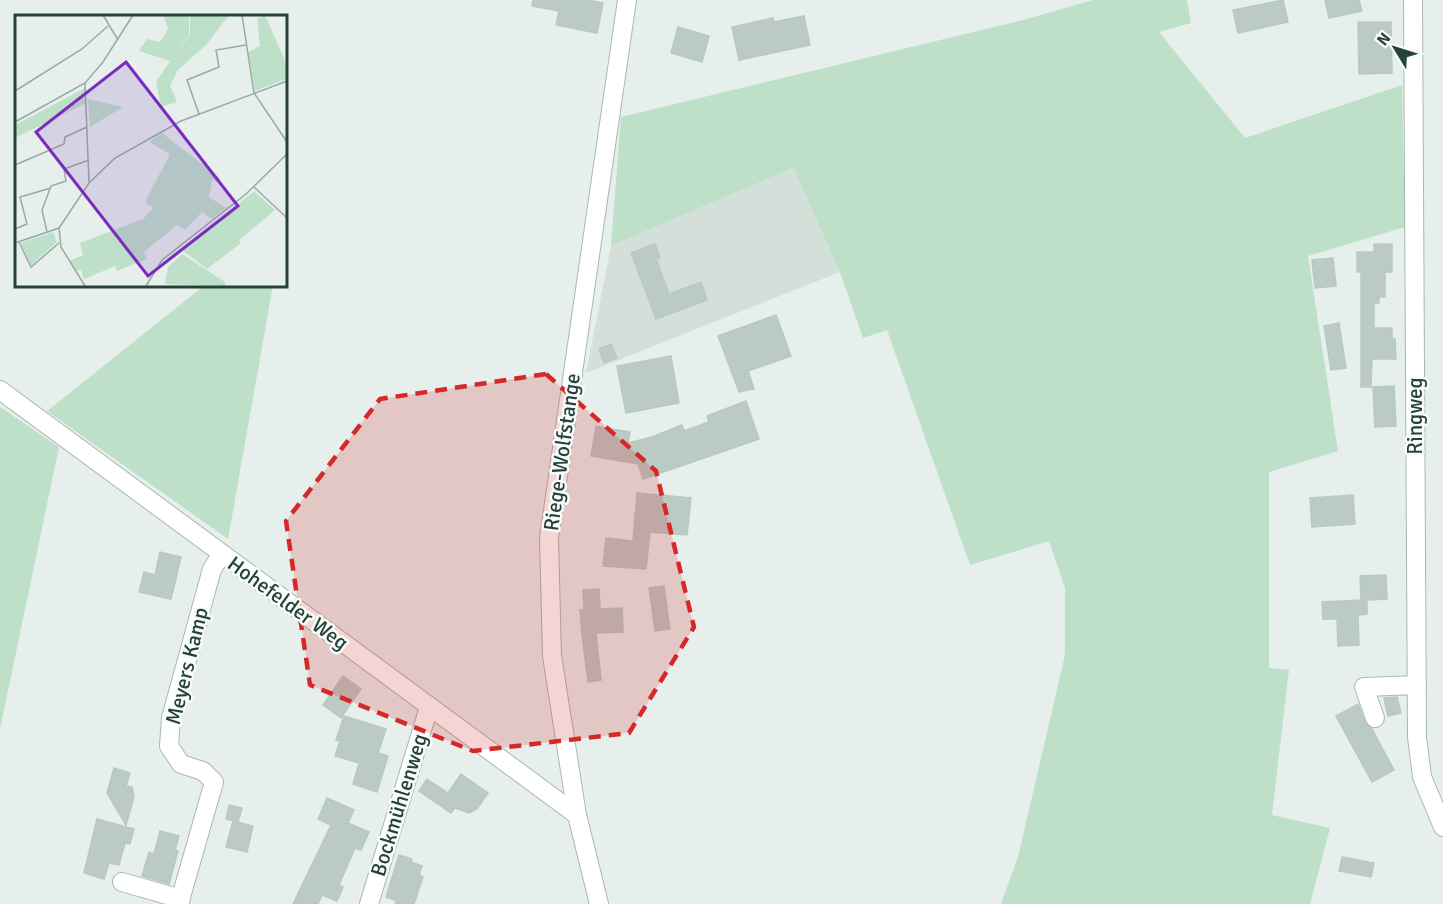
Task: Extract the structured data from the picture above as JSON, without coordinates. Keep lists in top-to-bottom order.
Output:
{
  "streets": {
    "street": [
      "Ringweg",
      "Riege-Wolfstange",
      "Hohefelder Weg",
      "Meyers Kamp",
      "Bockmühlenweg"
    ]
  },
  "crossings": [
    ["Riege-Wolfstange", "Hohefelder Weg"],
    ["Hohefelder Weg", "Meyers Kamp"],
    ["Hohefelder Weg", "Bockmühlenweg"]
  ],
  "north": "top left"
}
